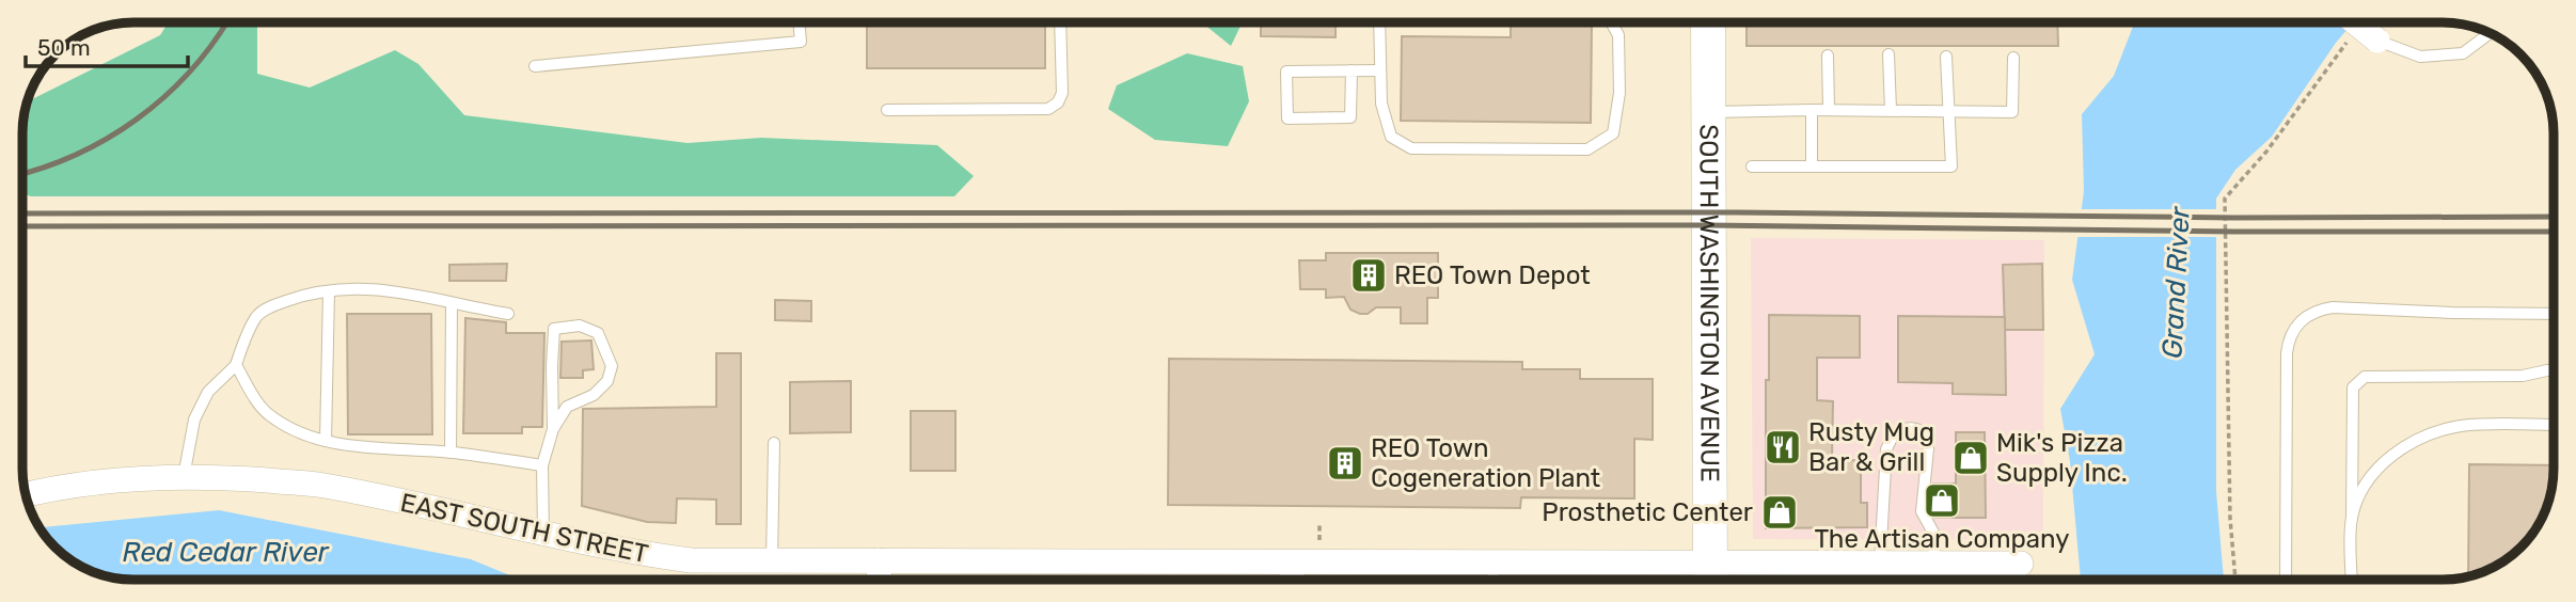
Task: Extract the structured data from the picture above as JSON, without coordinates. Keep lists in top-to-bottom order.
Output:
{
  "streets": {
    "street": ["SOUTH WASHINGTON AVENUE", "EAST SOUTH STREET"]
  },
  "crossings": [
    ["SOUTH WASHINGTON AVENUE", "EAST SOUTH STREET"]
  ],
  "water": ["Grand River", "Red Cedar River"],
  "places": {
    "building": ["REO Town Depot", "REO Town Cogeneration Plant"],
    "restaurant": ["Rusty Mug Bar & Grill"],
    "shop": ["Mik's Pizza Supply Inc.", "The Artisan Company", "Prosthetic Center"]
  },
  "scale_bar": "50 m"
}
